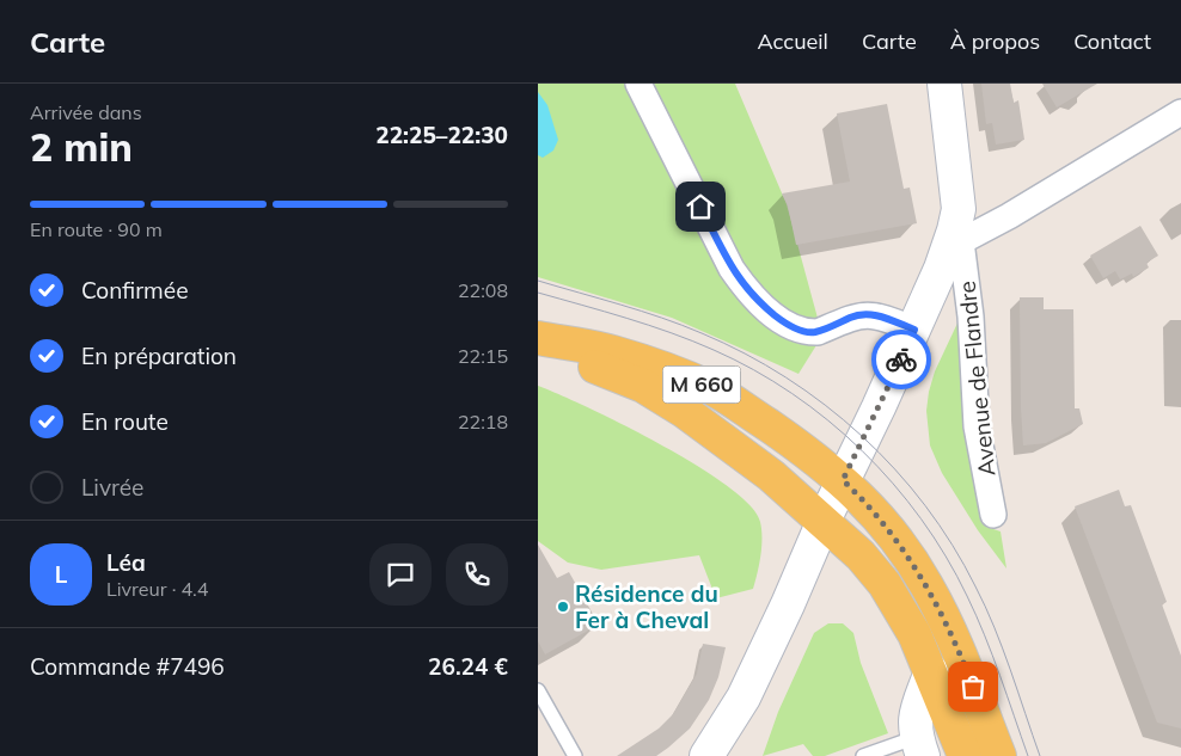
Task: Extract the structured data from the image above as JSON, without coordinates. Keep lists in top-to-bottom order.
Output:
{
  "streets": {
    "main road": ["M 660"],
    "street": ["Avenue de Flandre"]
  },
  "places": ["Résidence du Fer à Cheval"],
  "page": {
    "header": "Carte",
    "nav": [
      "Accueil",
      "Carte",
      "À propos",
      "Contact"
    ],
    "heading": ["2 min", "Arrivée dans", "22:25–22:30"],
    "panel": [
      "Léa",
      "Livreur · 4.4",
      "Commande #7496",
      "26.24 €"
    ],
    "bar": "En route · 90 m",
    "list": [
      ["Confirmée", "22:08"],
      ["En préparation", "22:15"],
      ["En route", "22:18"],
      "Livrée"
    ],
    "round": "L"
  }
}
